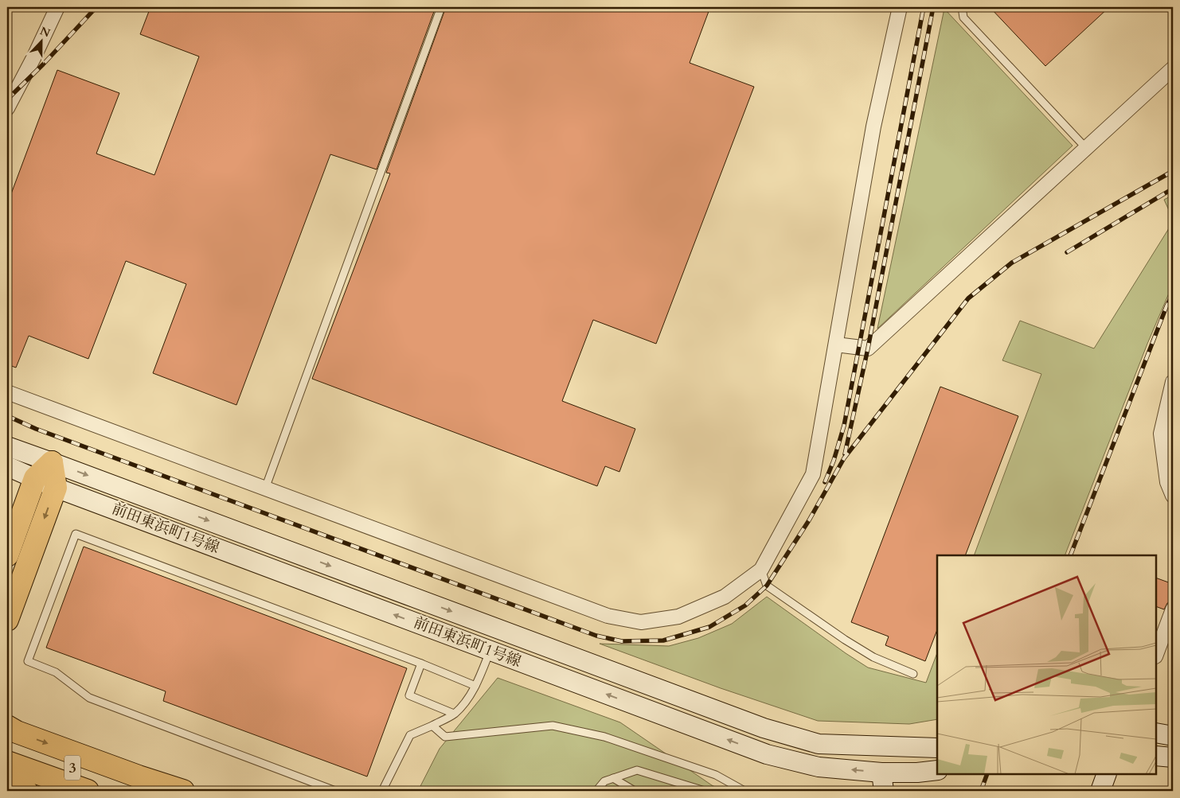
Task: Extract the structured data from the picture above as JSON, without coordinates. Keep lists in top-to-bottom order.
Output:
{
  "streets": {
    "highway": ["3"],
    "street": ["前田東浜町1号線"]
  },
  "north": "top"
}
